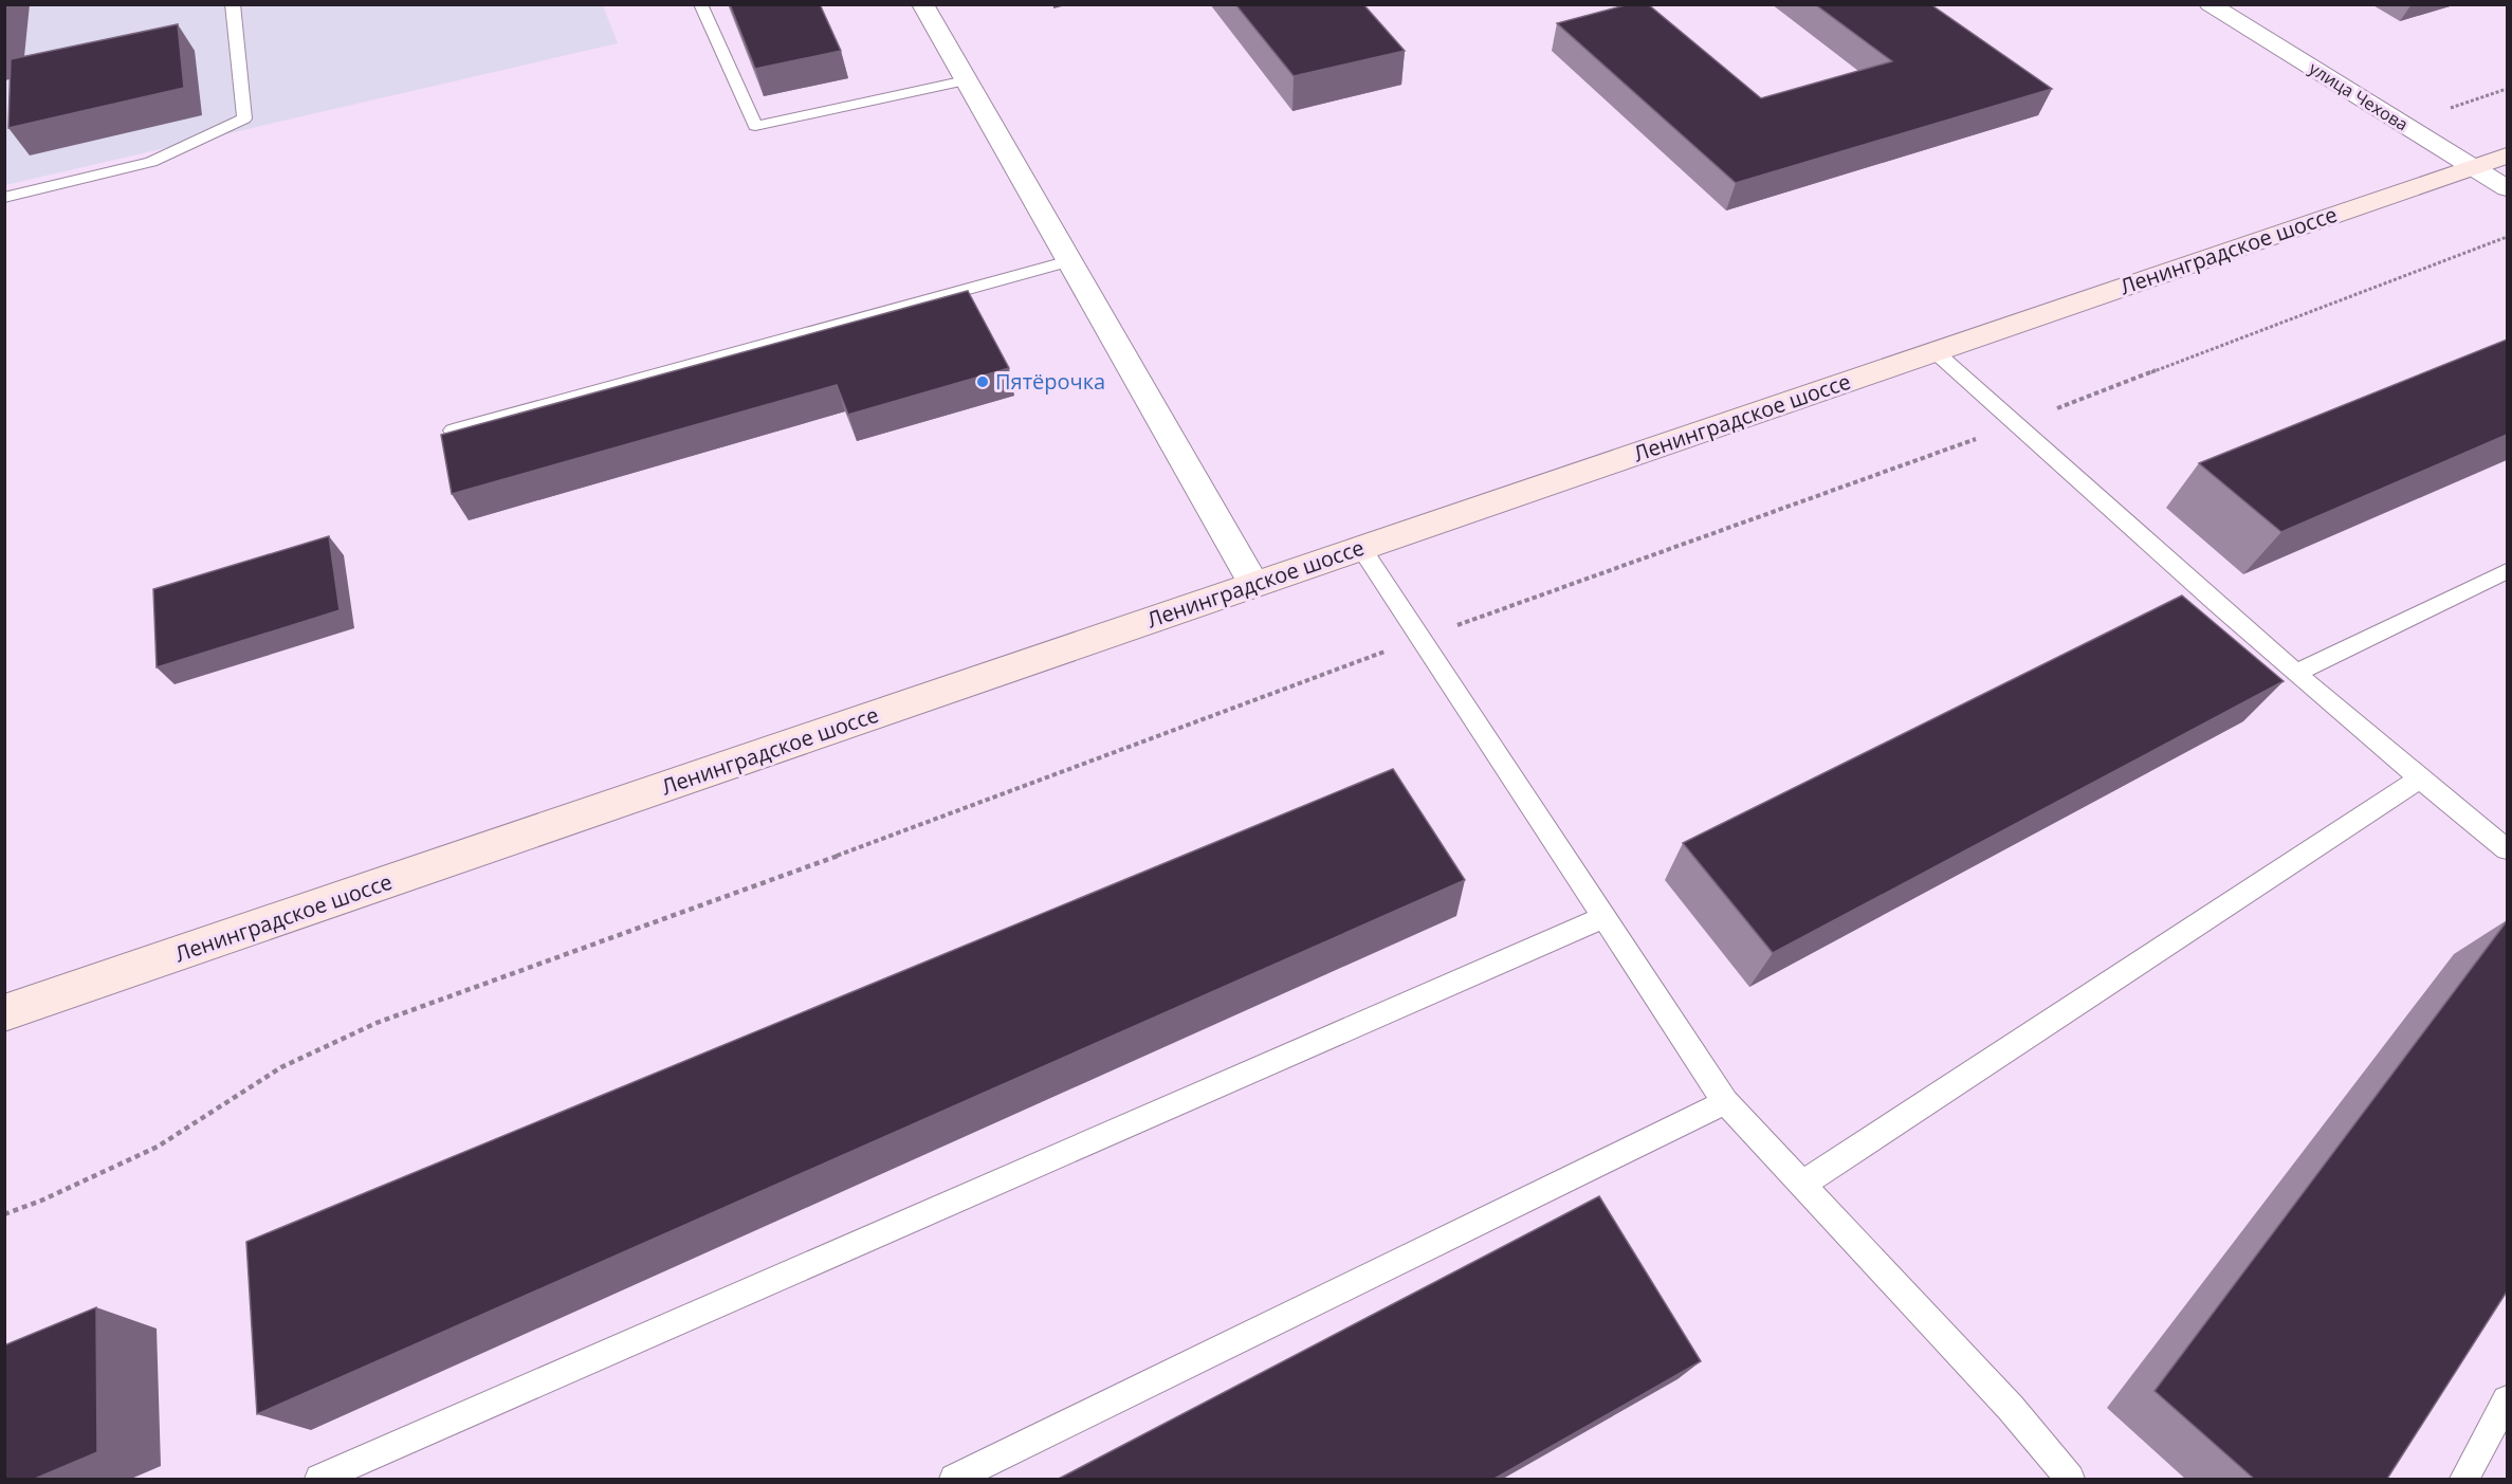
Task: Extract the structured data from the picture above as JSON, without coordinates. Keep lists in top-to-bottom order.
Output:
{
  "streets": {
    "main road": ["Ленинградское шоссе"],
    "street": ["улица Чехова"]
  },
  "crossings": [
    ["улица Чехова", "Ленинградское шоссе"]
  ],
  "places": ["Пятёрочка"]
}
